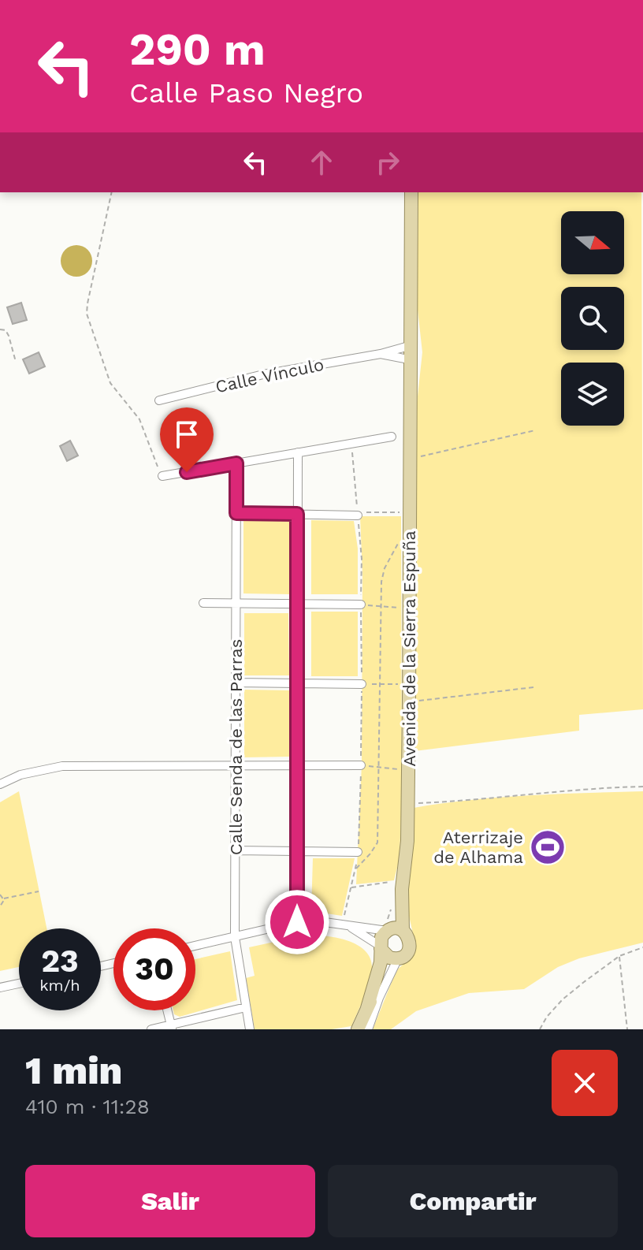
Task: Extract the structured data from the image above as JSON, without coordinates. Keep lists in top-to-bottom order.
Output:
{
  "streets": {
    "main road": ["Avenida de la Sierra Espuña"],
    "street": ["Calle Vínculo", "Calle Senda de las Parras"]
  },
  "crossings": [
    ["Calle Vínculo", "Avenida de la Sierra Espuña"]
  ],
  "places": {
    "sports": ["Aterrizaje de Alhama"]
  },
  "north": "right",
  "page": {
    "turn": ["290 m", "Calle Paso Negro"],
    "speed": "23 km/h",
    "limit": "30",
    "heading": ["1 min", "410 m · 11:28"],
    "buttons": ["Salir", "Compartir"]
  }
}
